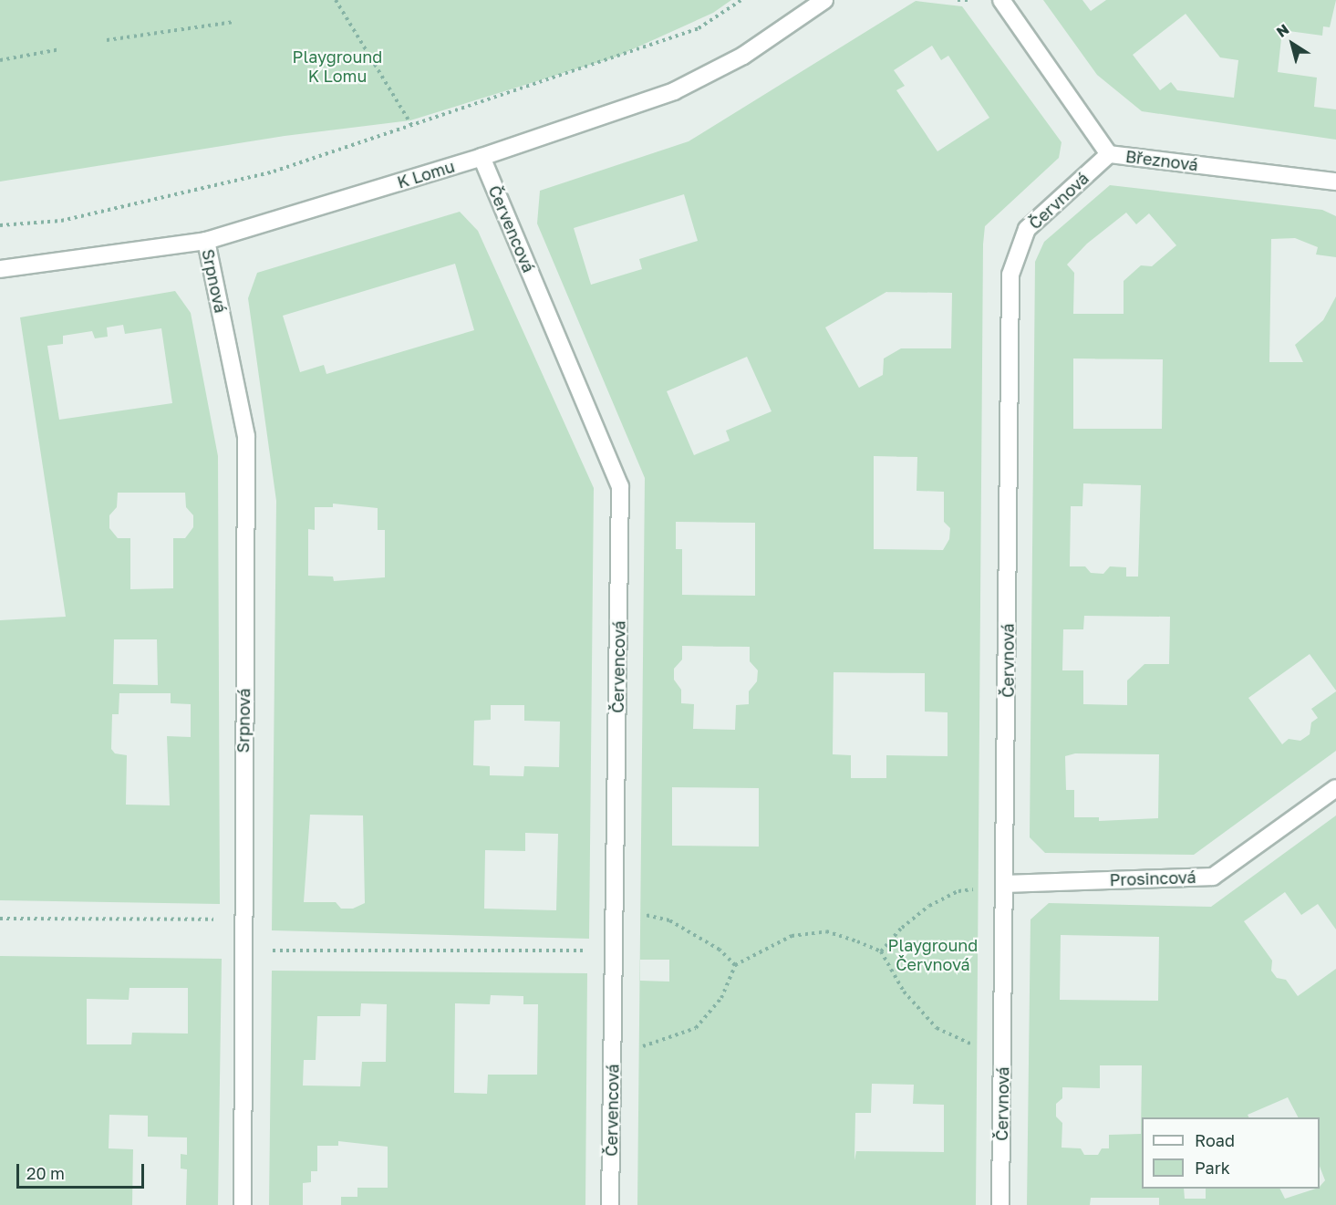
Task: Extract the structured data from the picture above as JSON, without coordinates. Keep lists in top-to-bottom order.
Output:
{
  "streets": {
    "street": [
      "Březnová",
      "K Lomu",
      "Červnová",
      "Červencová",
      "Srpnová",
      "Prosincová"
    ]
  },
  "crossings": [
    ["Březnová", "Červnová"],
    ["K Lomu", "Červencová"],
    ["K Lomu", "Srpnová"],
    ["Červnová", "Prosincová"]
  ],
  "parks": ["Playground K Lomu", "Playground Červnová"],
  "legend": ["Road", "Park"],
  "scale_bar": "20 m",
  "north": "top left"
}
